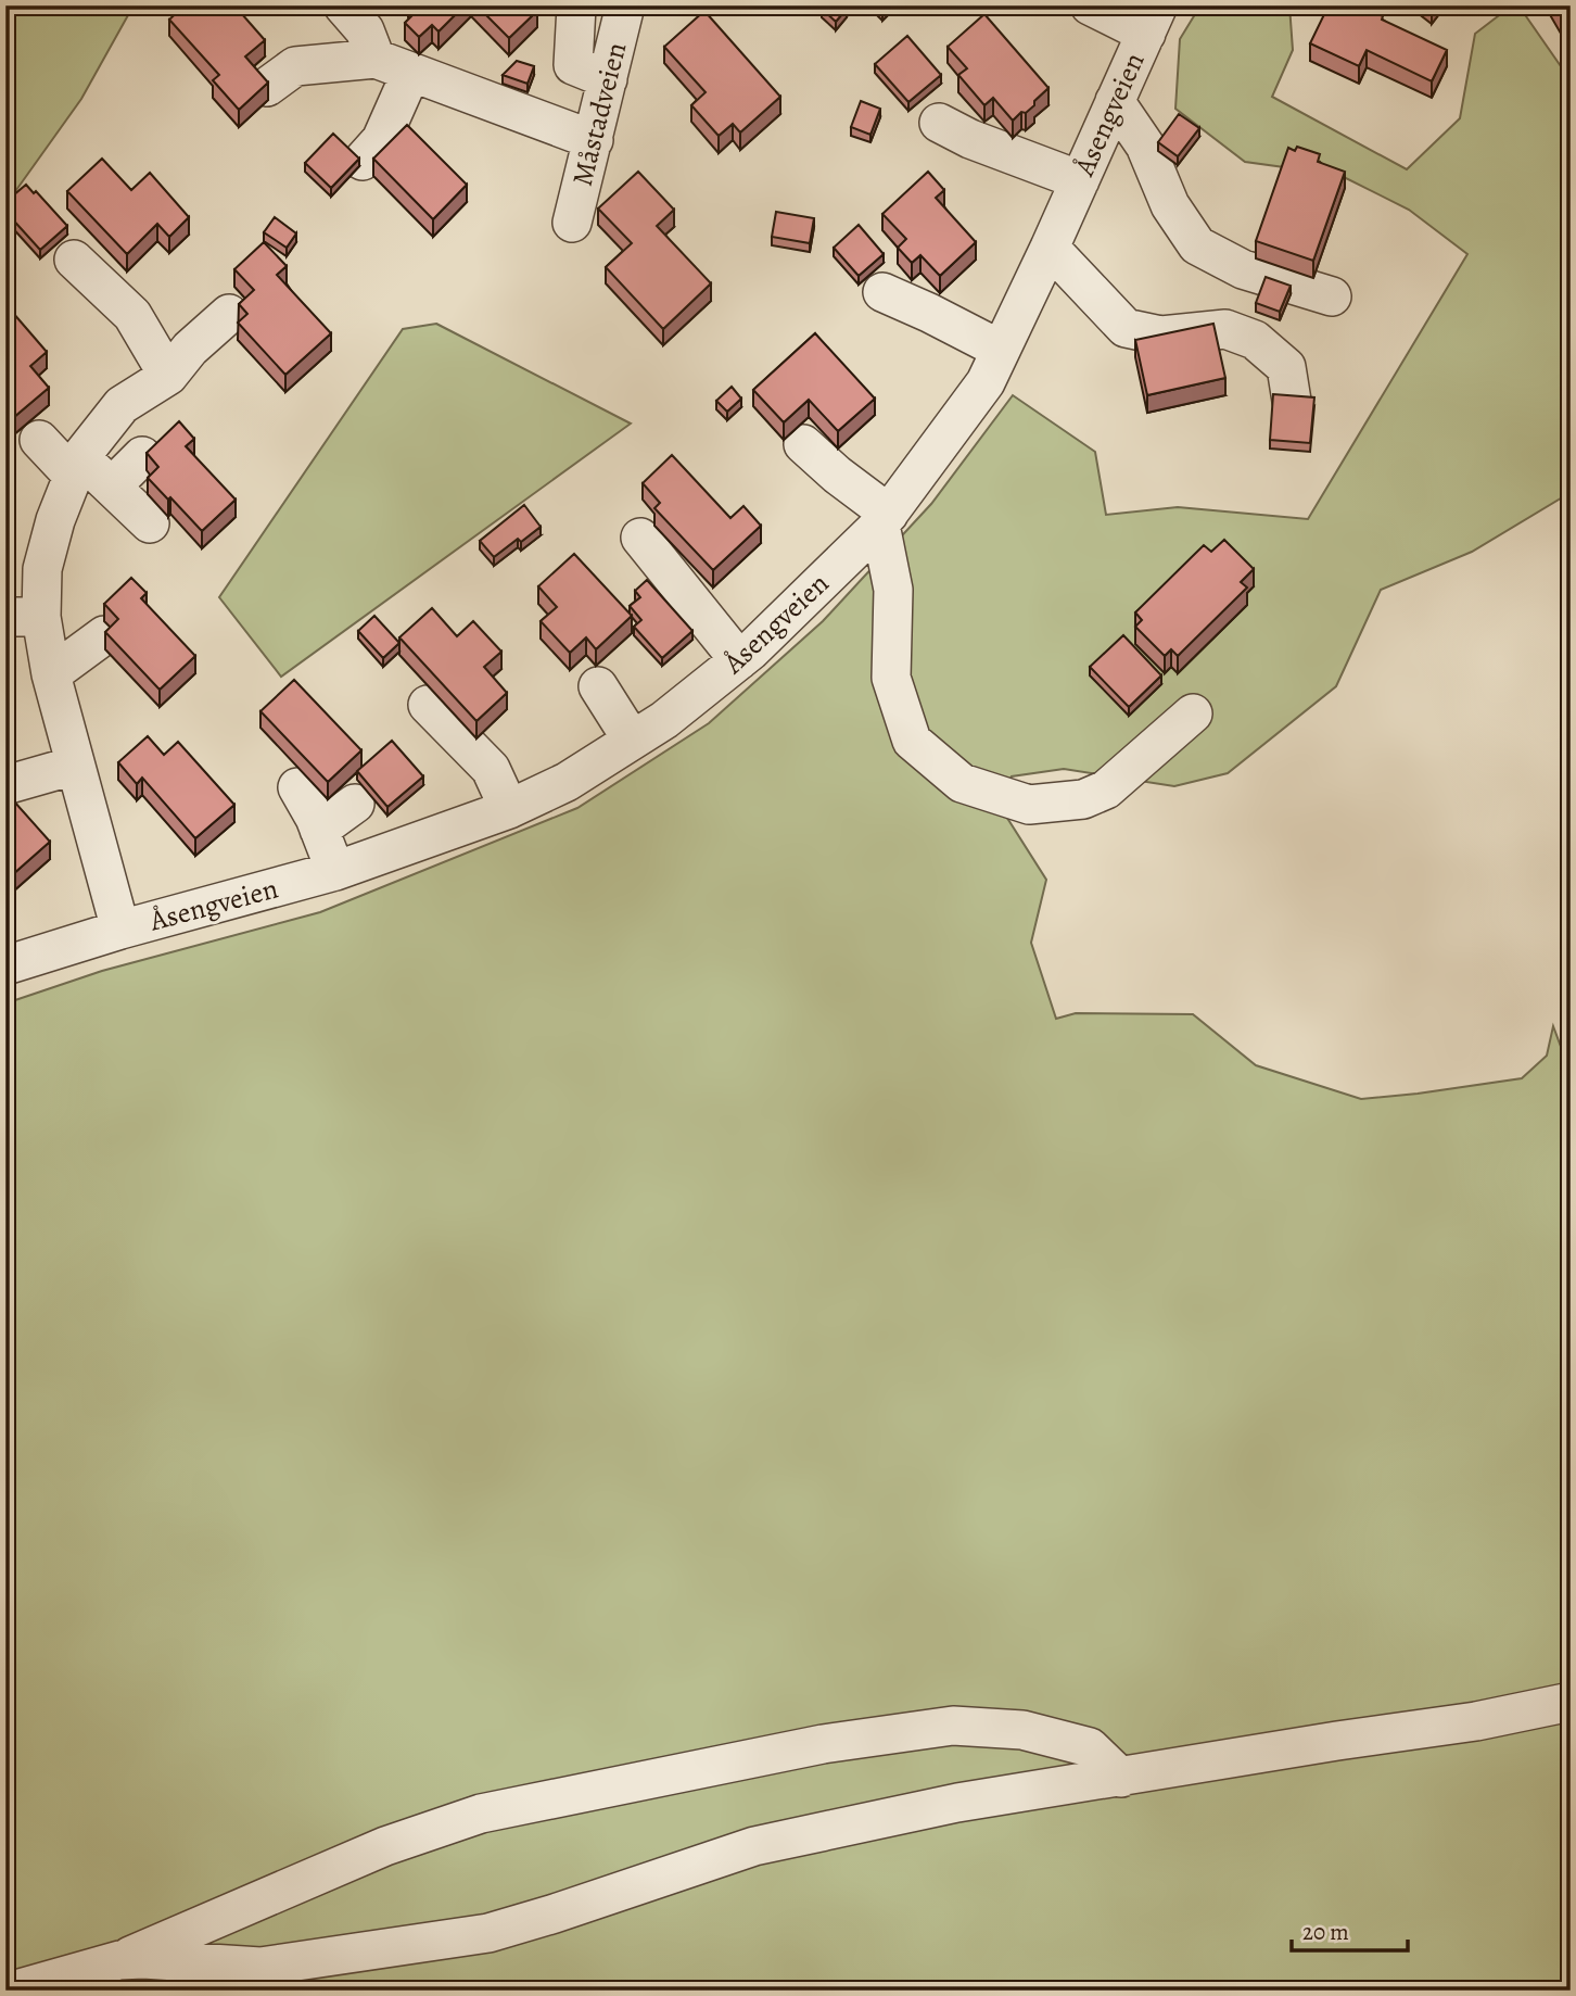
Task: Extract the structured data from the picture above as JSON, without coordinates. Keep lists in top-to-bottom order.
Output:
{
  "streets": {
    "street": ["Måstadveien", "Åsengveien"]
  },
  "scale_bar": "20 m"
}
